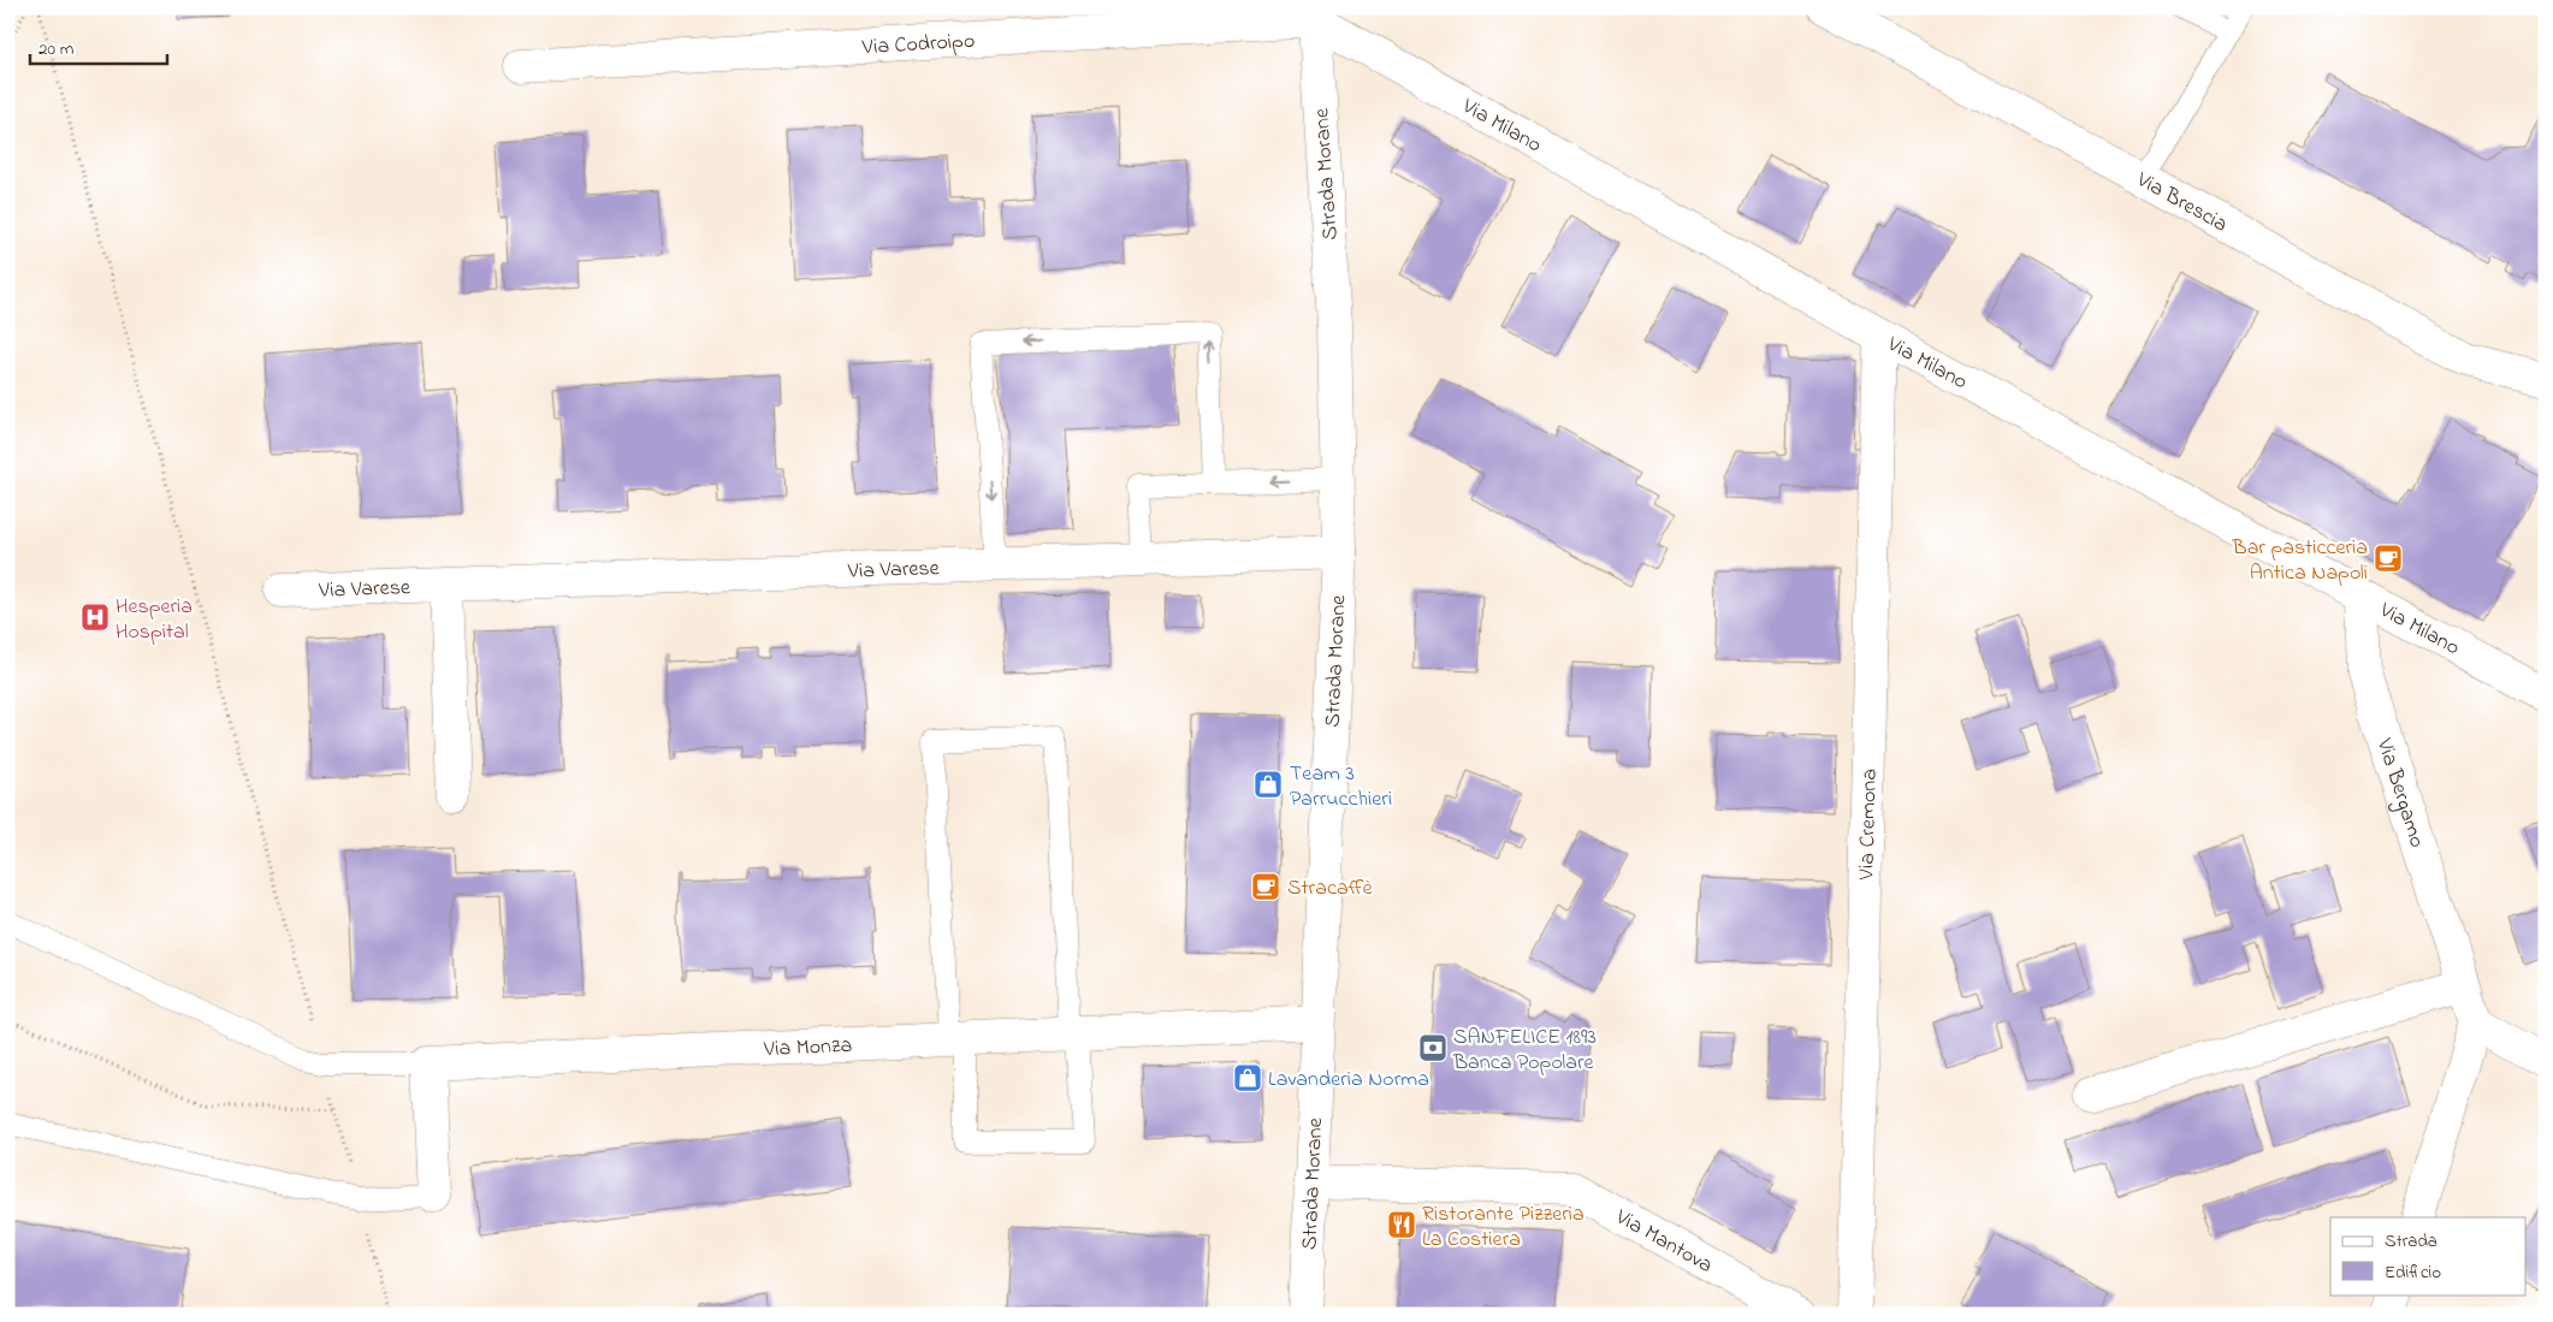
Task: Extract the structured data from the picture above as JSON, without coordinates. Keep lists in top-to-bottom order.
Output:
{
  "streets": {
    "street": [
      "Via Codroipo",
      "Via Milano",
      "Strada Morane",
      "Via Brescia",
      "Via Varese",
      "Via Bergamo",
      "Via Cremona",
      "Via Monza",
      "Via Mantova"
    ]
  },
  "crossings": [
    ["Via Codroipo", "Via Milano"],
    ["Via Codroipo", "Strada Morane"],
    ["Via Milano", "Strada Morane"],
    ["Via Milano", "Via Bergamo"],
    ["Via Milano", "Via Cremona"],
    ["Strada Morane", "Via Varese"],
    ["Strada Morane", "Via Monza"],
    ["Strada Morane", "Via Mantova"]
  ],
  "places": {
    "cafe": ["Bar pasticceria Antica Napoli", "Stracaffè"],
    "hospital": ["Hesperia Hospital"],
    "shop": ["Team 3 Parrucchieri", "Lavanderia Norma"],
    "bank": ["SANFELICE 1893 Banca Popolare"],
    "restaurant": ["Ristorante Pizzeria La Costiera"]
  },
  "legend": ["Strada", "Edificio"],
  "scale_bar": "20 m"
}
